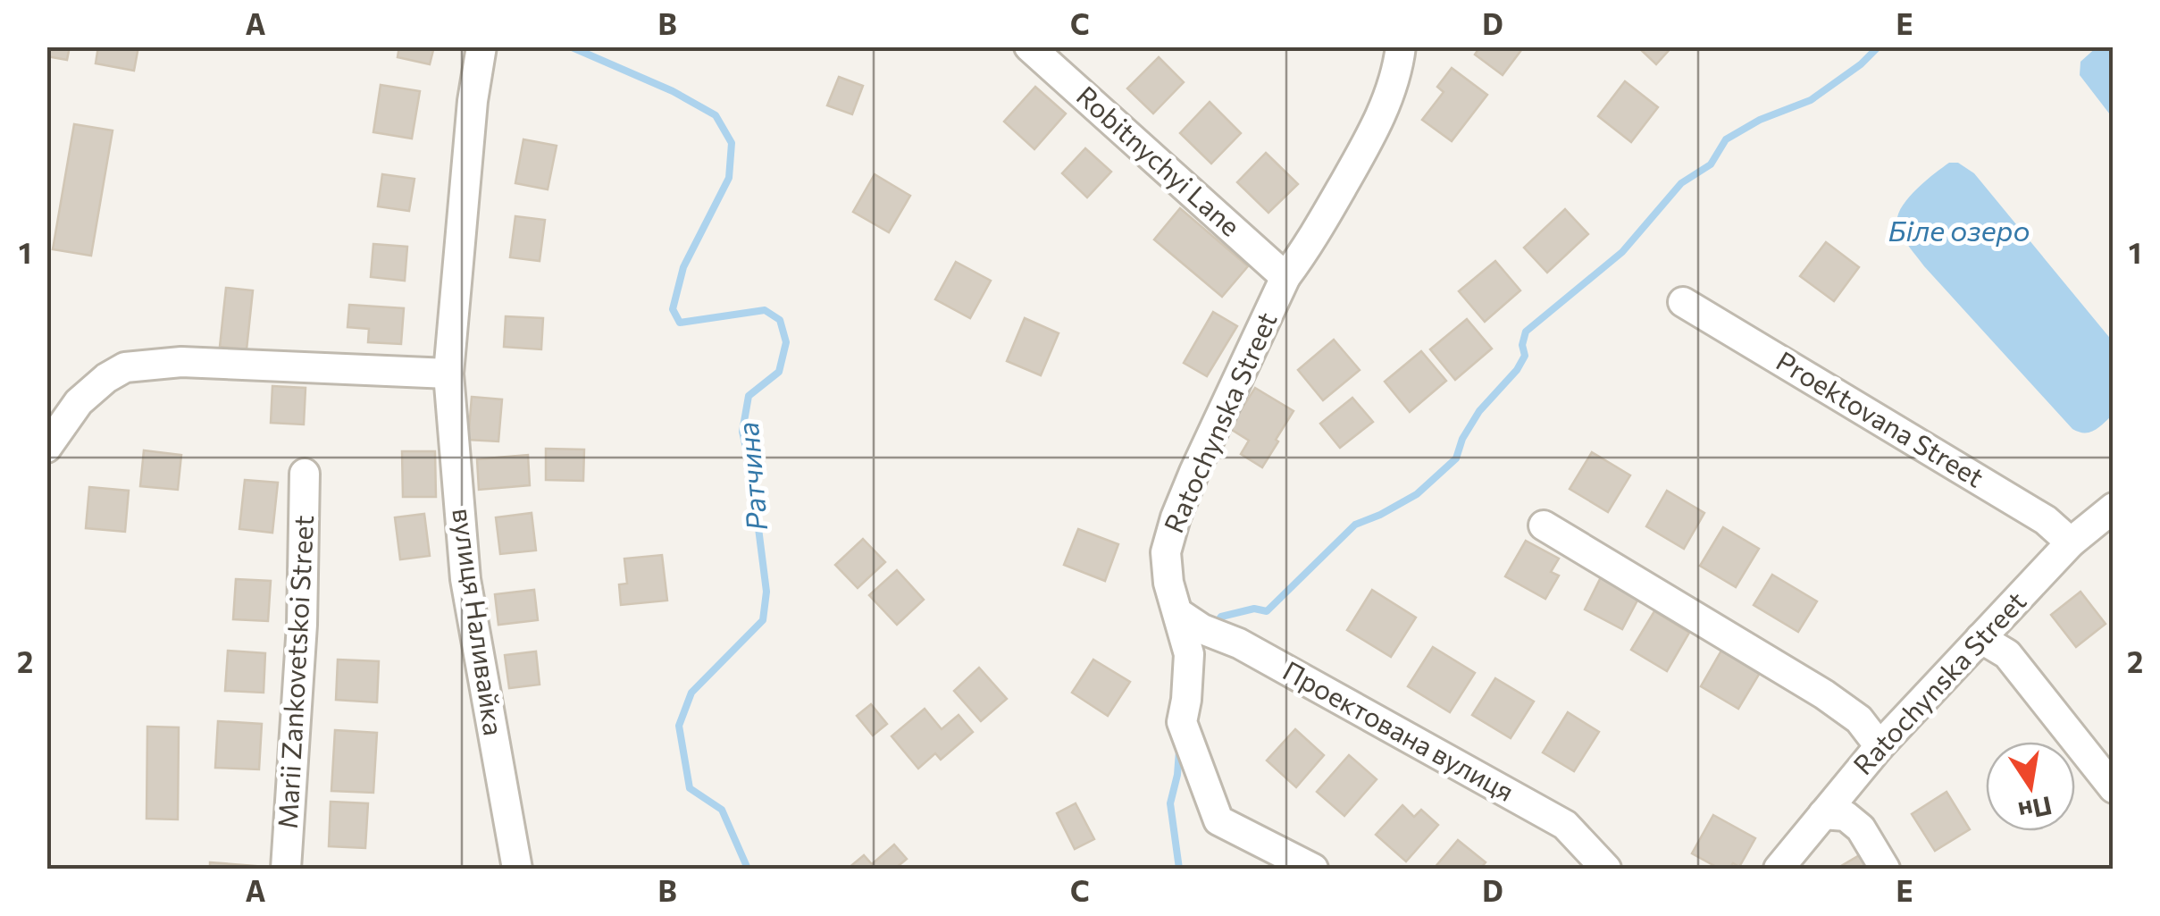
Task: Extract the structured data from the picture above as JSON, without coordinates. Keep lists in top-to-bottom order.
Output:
{
  "streets": {
    "street": [
      "Robitnychyi Lane",
      "Proektovana Street",
      "Ratochynska Street",
      "вулиця Наливайка",
      "Marii Zankovetskoi Street",
      "Проектована вулиця"
    ]
  },
  "crossings": [
    ["Robitnychyi Lane", "Ratochynska Street"],
    ["Proektovana Street", "Ratochynska Street"],
    ["Ratochynska Street", "Проектована вулиця"]
  ],
  "water": ["Біле озеро", "Ратчина"],
  "north": "bottom",
  "grid": {
    "columns": [
      "A",
      "B",
      "C",
      "D",
      "E"
    ],
    "rows": ["1", "2"]
  }
}
